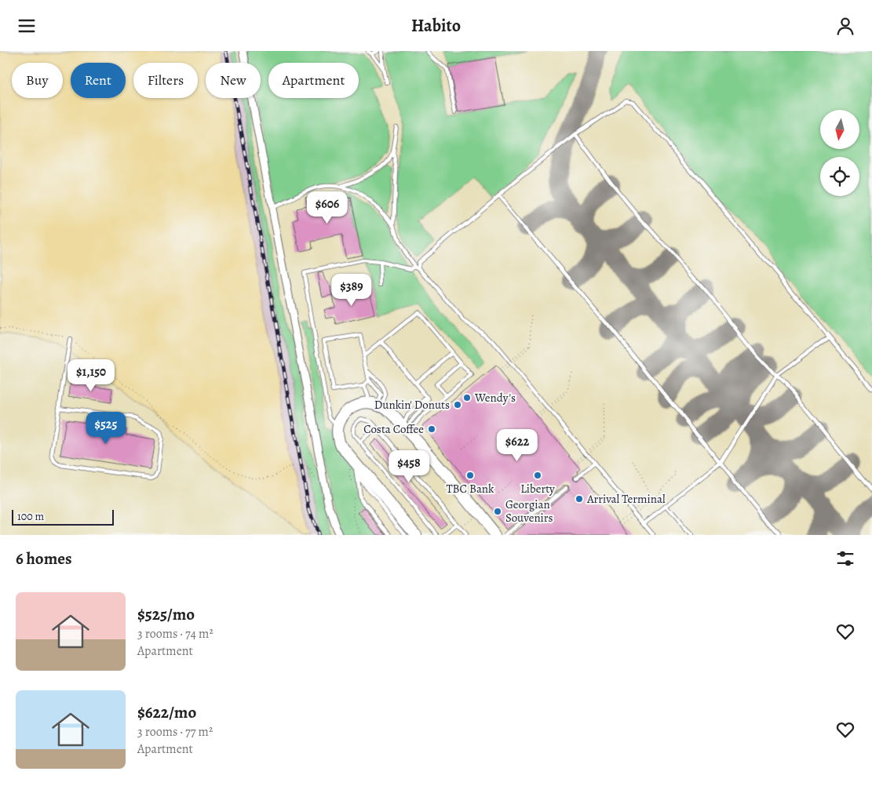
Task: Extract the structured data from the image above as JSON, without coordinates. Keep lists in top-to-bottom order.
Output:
{
  "places": [
    "Wendy's",
    "Dunkin' Donuts",
    "Costa Coffee",
    "TBC Bank",
    "Liberty",
    "Arrival Terminal",
    "Georgian Souvenirs"
  ],
  "scale_bar": "100 m",
  "north": "bottom",
  "page": {
    "header": "Habito",
    "chip": [
      "Buy",
      "Rent",
      "Filters",
      "New",
      "Apartment"
    ],
    "price": [
      "$606",
      "$389",
      "$1,150",
      "$525",
      "$622",
      "$458"
    ],
    "scale": "100 m",
    "heading": "6 homes",
    "list": [
      {
        "name": "$525/mo",
        "note": "3 rooms · 74 m² · Apartment"
      },
      {
        "name": "$622/mo",
        "note": "3 rooms · 77 m² · Apartment"
      }
    ]
  }
}
